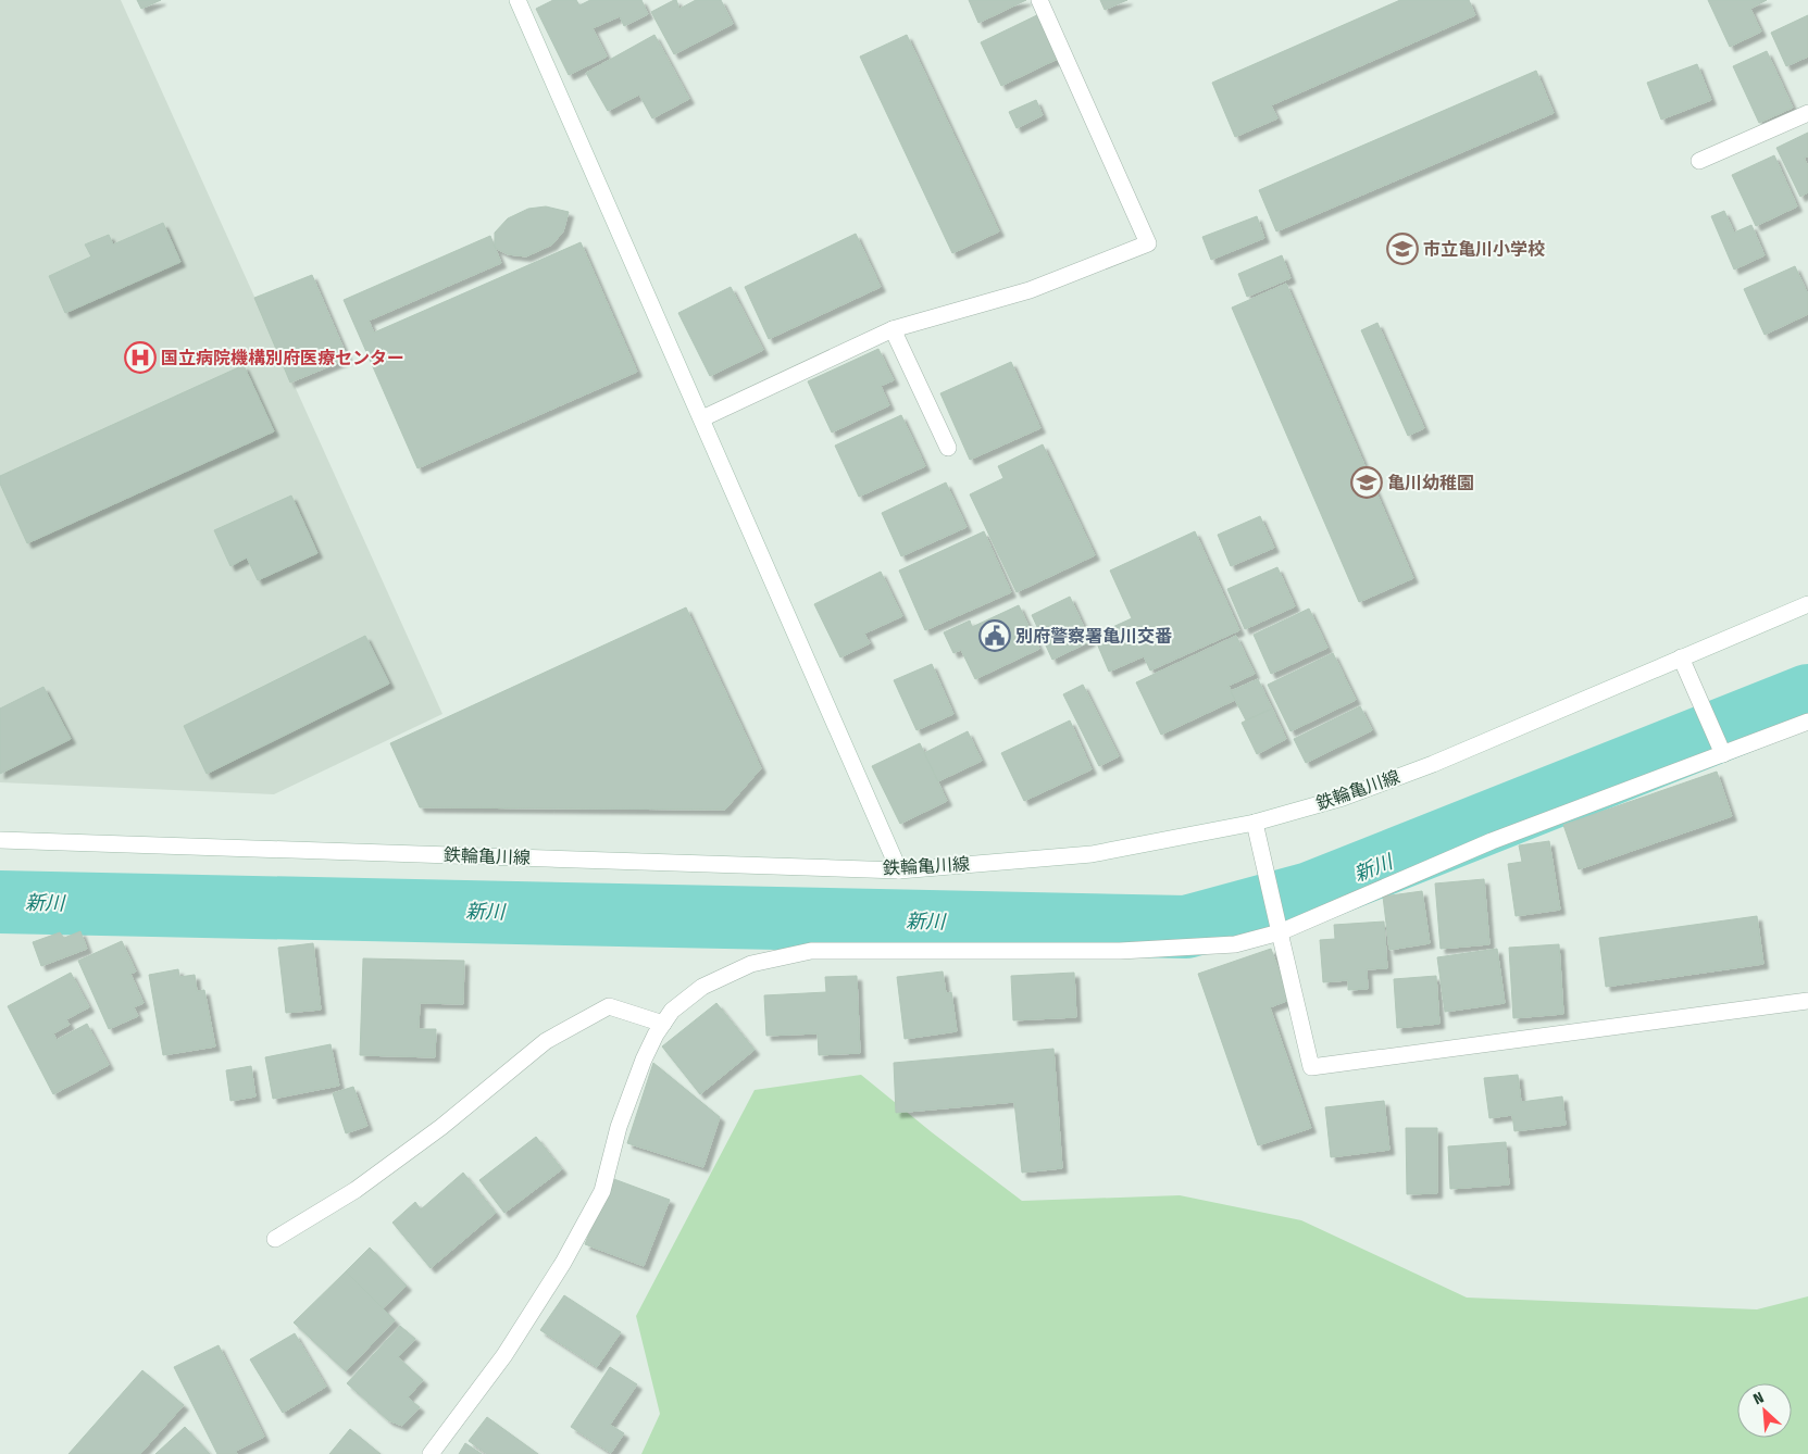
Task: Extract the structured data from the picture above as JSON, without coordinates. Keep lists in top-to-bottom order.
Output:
{
  "streets": {
    "street": ["鉄輪亀川線"]
  },
  "water": ["新川"],
  "places": {
    "school or university": ["市立亀川小学校", "亀川幼稚園"],
    "hospital": ["国立病院機構別府医療センター"],
    "public building": ["別府警察署亀川交番"]
  },
  "north": "top left"
}
